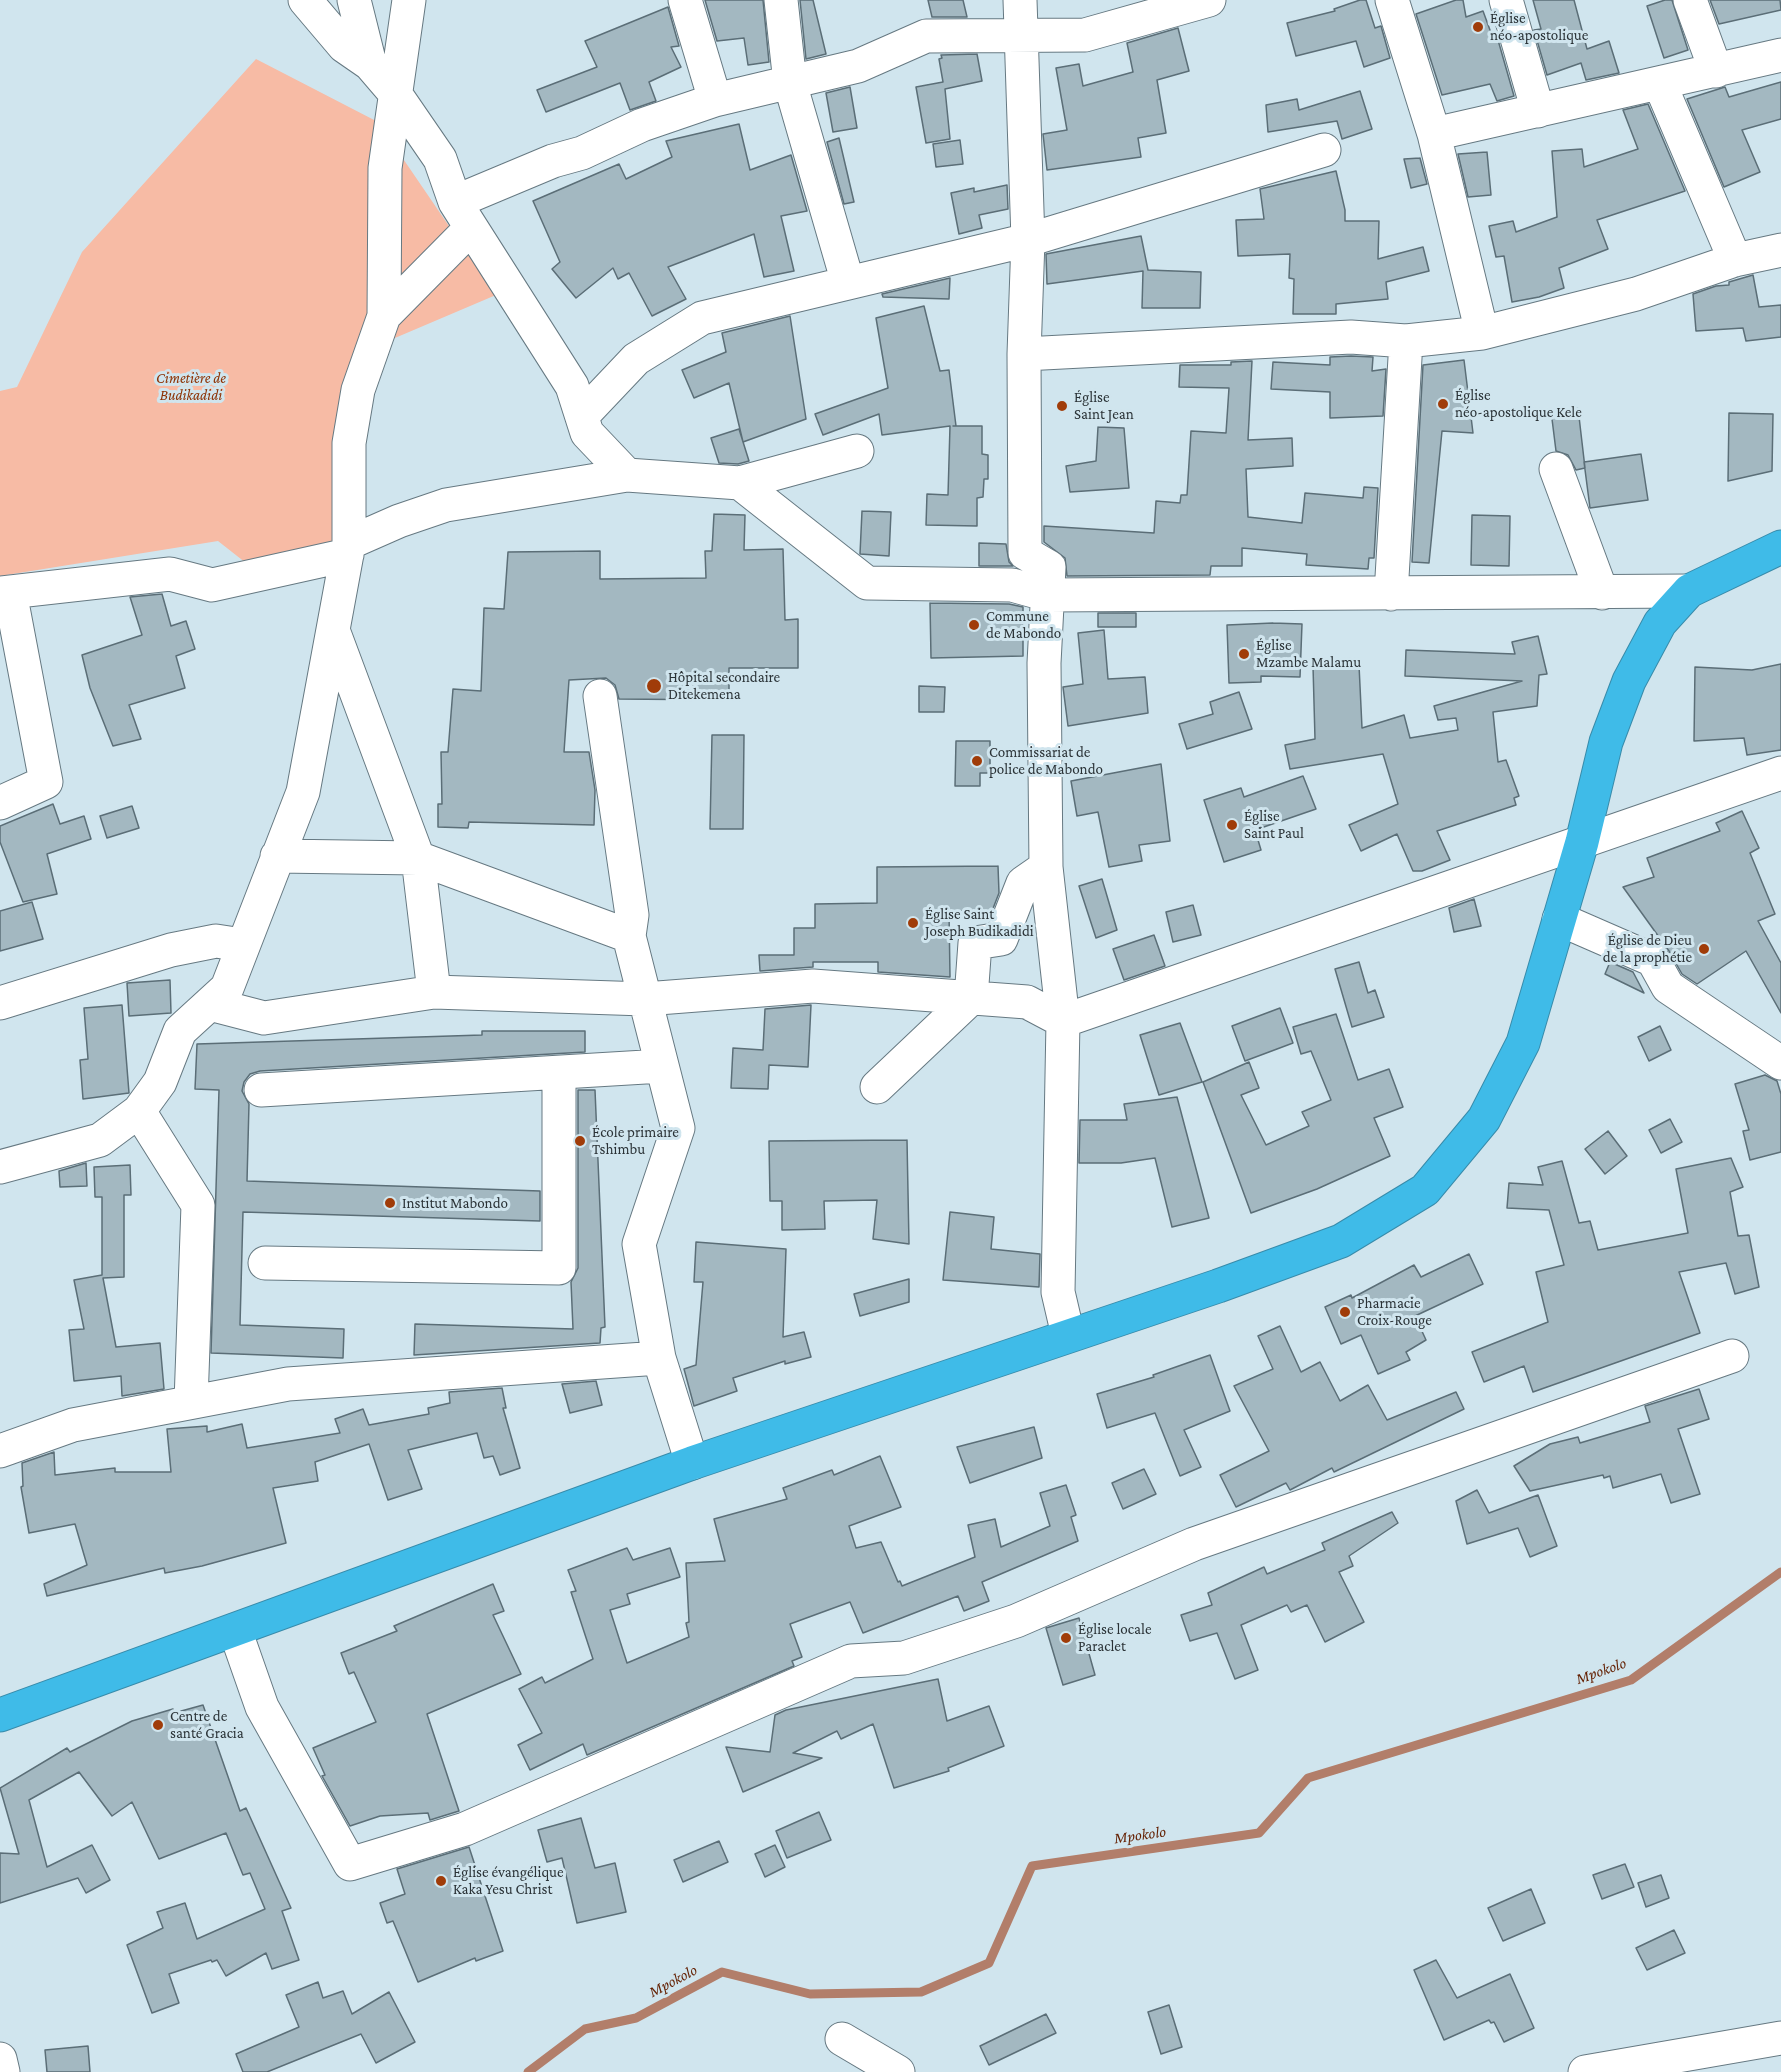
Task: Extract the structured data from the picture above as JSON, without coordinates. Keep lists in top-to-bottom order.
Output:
{
  "water": ["Mpokolo"],
  "parks": ["Cimetière de Budikadidi"],
  "places": [
    "Église néo-apostolique",
    "Église néo-apostolique Kele",
    "Église Saint Jean",
    "Commune de Mabondo",
    "Église Mzambe Malamu",
    "Hôpital secondaire Ditekemena",
    "Commissariat de police de Mabondo",
    "Église Saint Paul",
    "Église Saint Joseph Budikadidi",
    "Église de Dieu de la prophétie",
    "École primaire Tshimbu",
    "Institut Mabondo",
    "Pharmacie Croix-Rouge",
    "Église locale Paraclet",
    "Centre de santé Gracia",
    "Église évangélique Kaka Yesu Christ"
  ]
}
